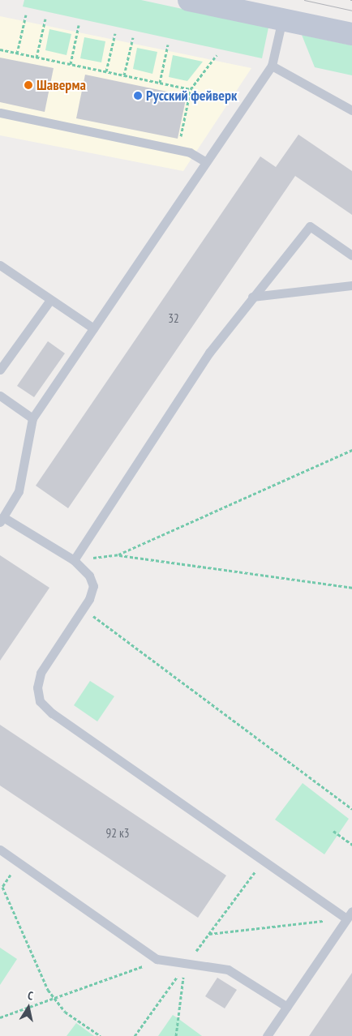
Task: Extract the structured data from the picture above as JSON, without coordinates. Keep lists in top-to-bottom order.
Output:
{
  "places": ["Шаверма", "Русский фейверк"],
  "house_numbers": ["32", "92 к3"],
  "north": "top"
}
